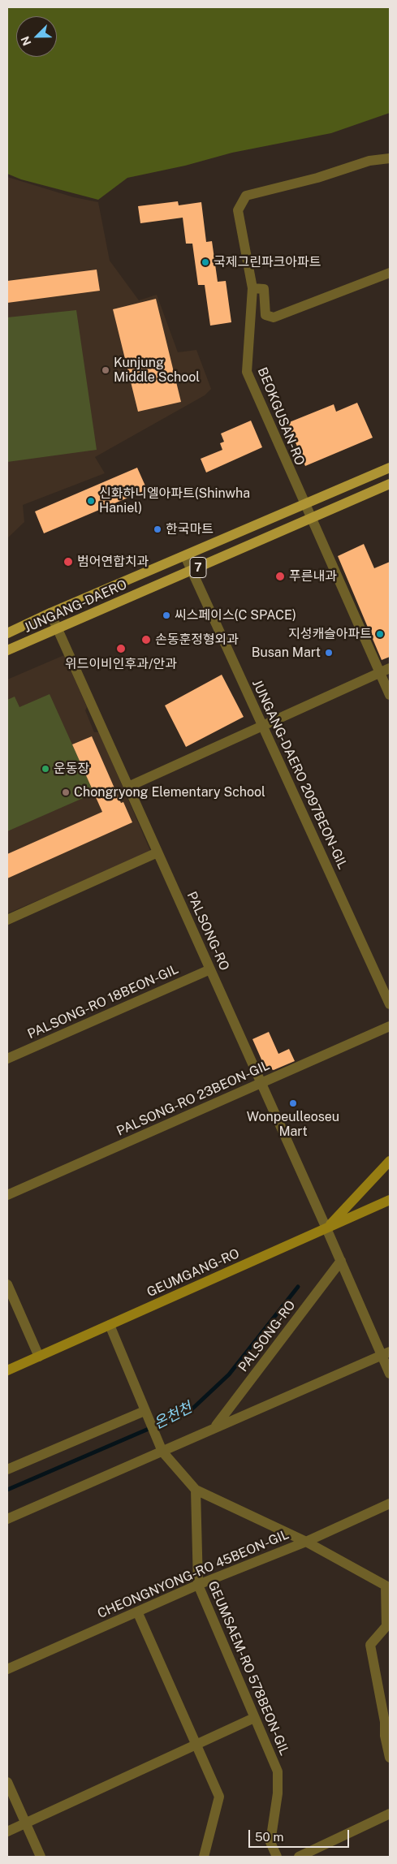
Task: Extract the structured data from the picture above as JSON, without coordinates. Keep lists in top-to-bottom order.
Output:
{
  "streets": {
    "main road": ["7", "JUNGANG-DAERO"],
    "street": [
      "BEOKGUSAN-RO",
      "JUNGANG-DAERO 2097BEON-GIL",
      "PALSONG-RO",
      "PALSONG-RO 18BEON-GIL",
      "PALSONG-RO 23BEON-GIL",
      "GEUMGANG-RO",
      "CHEONGNYONG-RO 45BEON-GIL",
      "GEUMSAEM-RO 578BEON-GIL"
    ]
  },
  "crossings": [
    ["BEOKGUSAN-RO", "JUNGANG-DAERO"],
    ["JUNGANG-DAERO", "JUNGANG-DAERO 2097BEON-GIL"],
    ["JUNGANG-DAERO", "PALSONG-RO"],
    ["PALSONG-RO", "PALSONG-RO 18BEON-GIL"],
    ["PALSONG-RO", "PALSONG-RO 23BEON-GIL"],
    ["PALSONG-RO", "GEUMGANG-RO"],
    ["CHEONGNYONG-RO 45BEON-GIL", "GEUMSAEM-RO 578BEON-GIL"]
  ],
  "water": ["온천천"],
  "places": [
    "국제그린파크아파트",
    "Kunjung Middle School",
    "신화하니엘아파트(Shinwha Haniel)",
    "한국마트",
    "범어연합치과",
    "푸른내과",
    "씨스페이스(C SPACE)",
    "지성캐슬아파트",
    "손동훈정형외과",
    "위드이비인후과/안과",
    "Busan Mart",
    "운동장",
    "Chongryong Elementary School",
    "Wonpeulleoseu Mart"
  ],
  "scale_bar": "50 m",
  "north": "bottom left"
}
